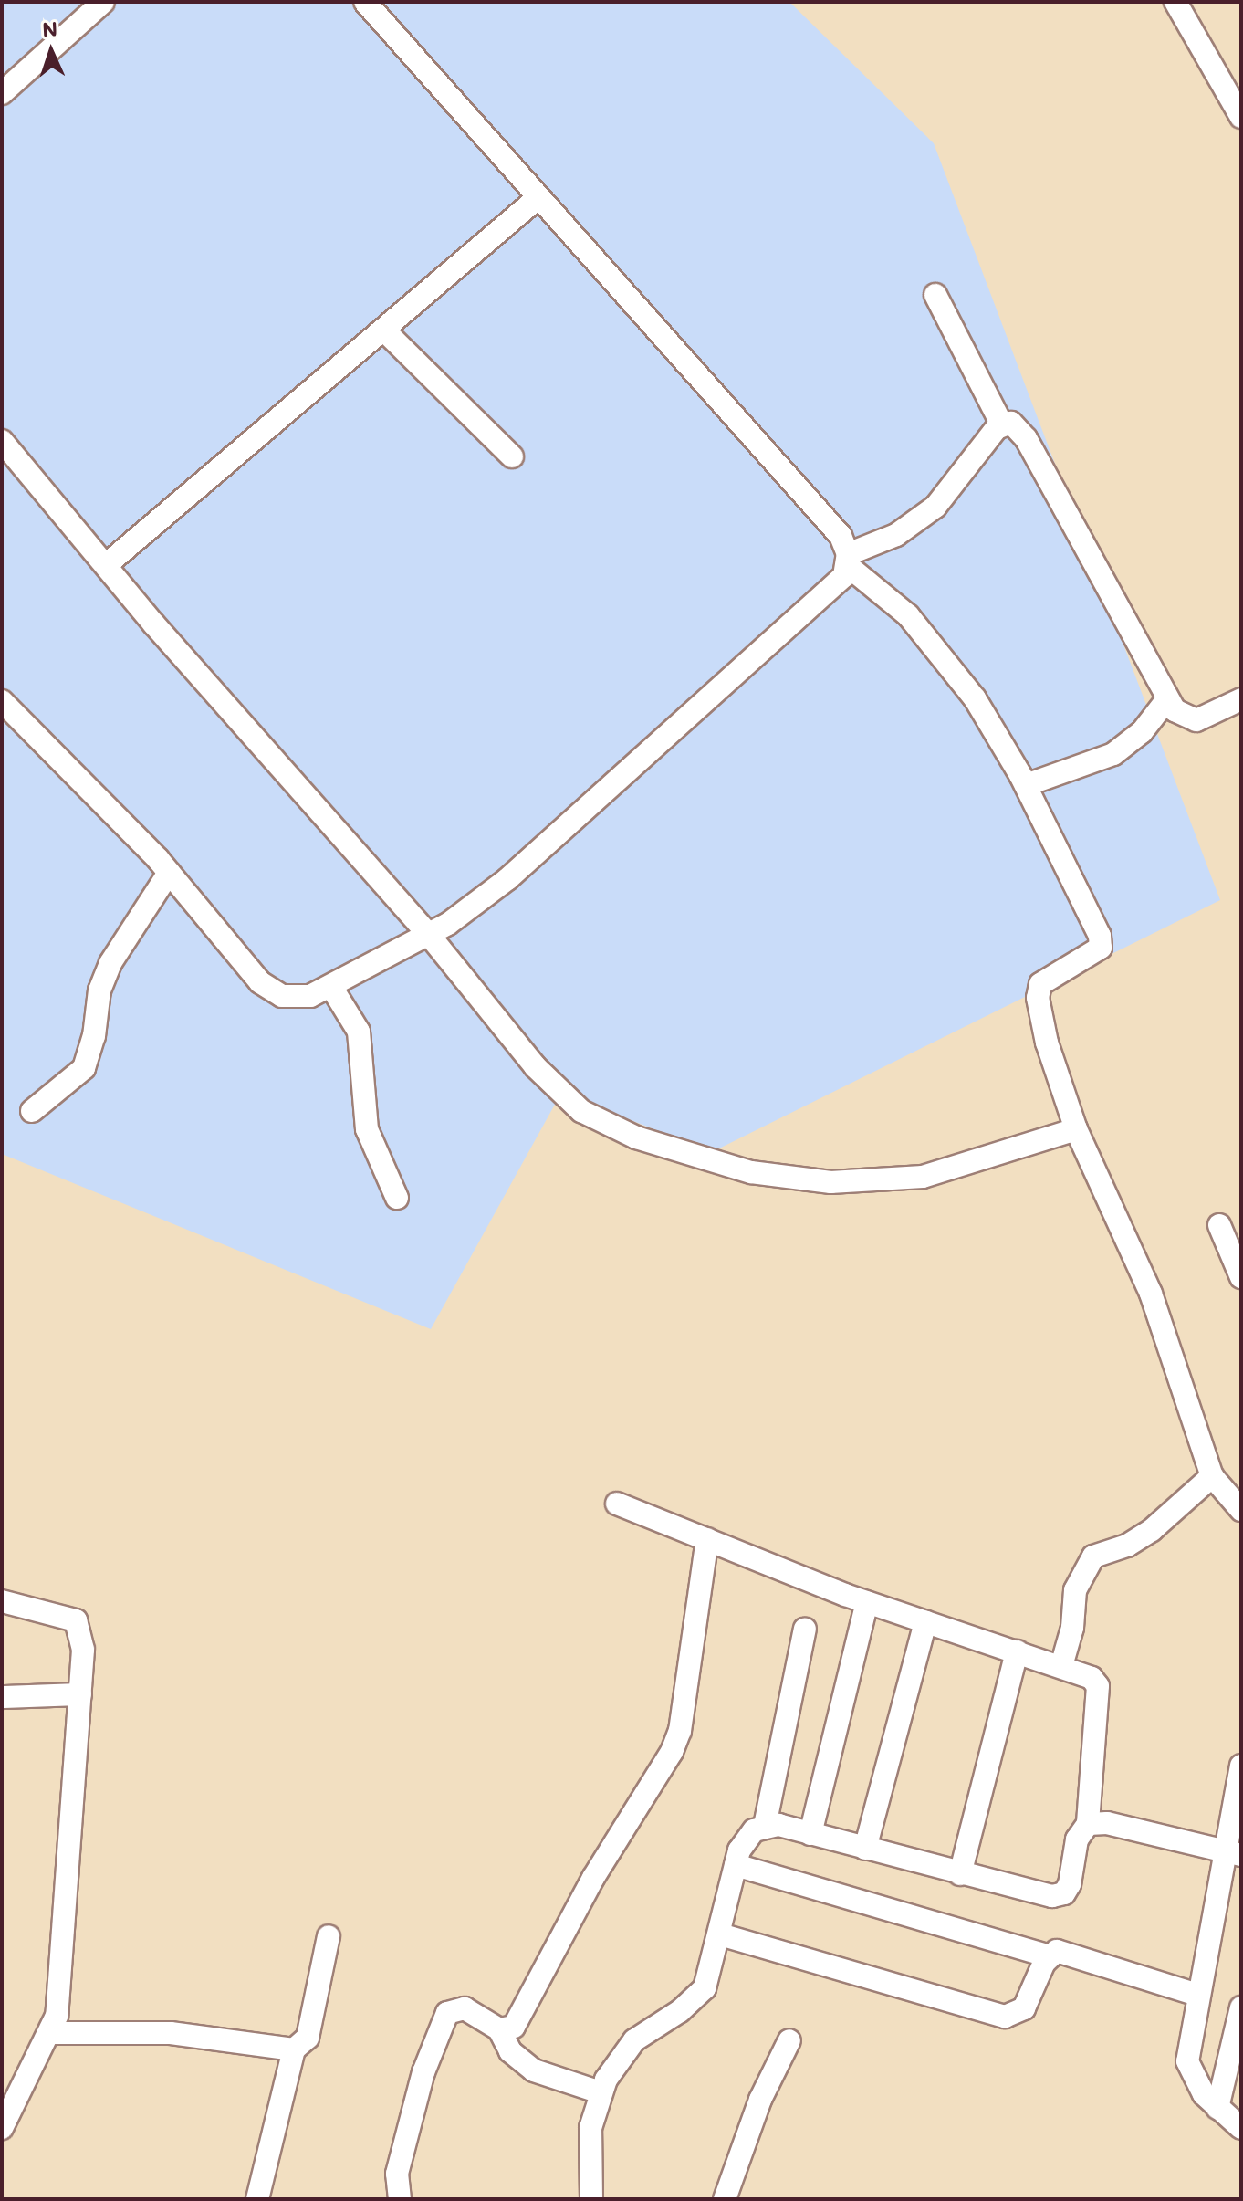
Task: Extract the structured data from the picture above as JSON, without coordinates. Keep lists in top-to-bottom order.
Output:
{
  "north": "top"
}
